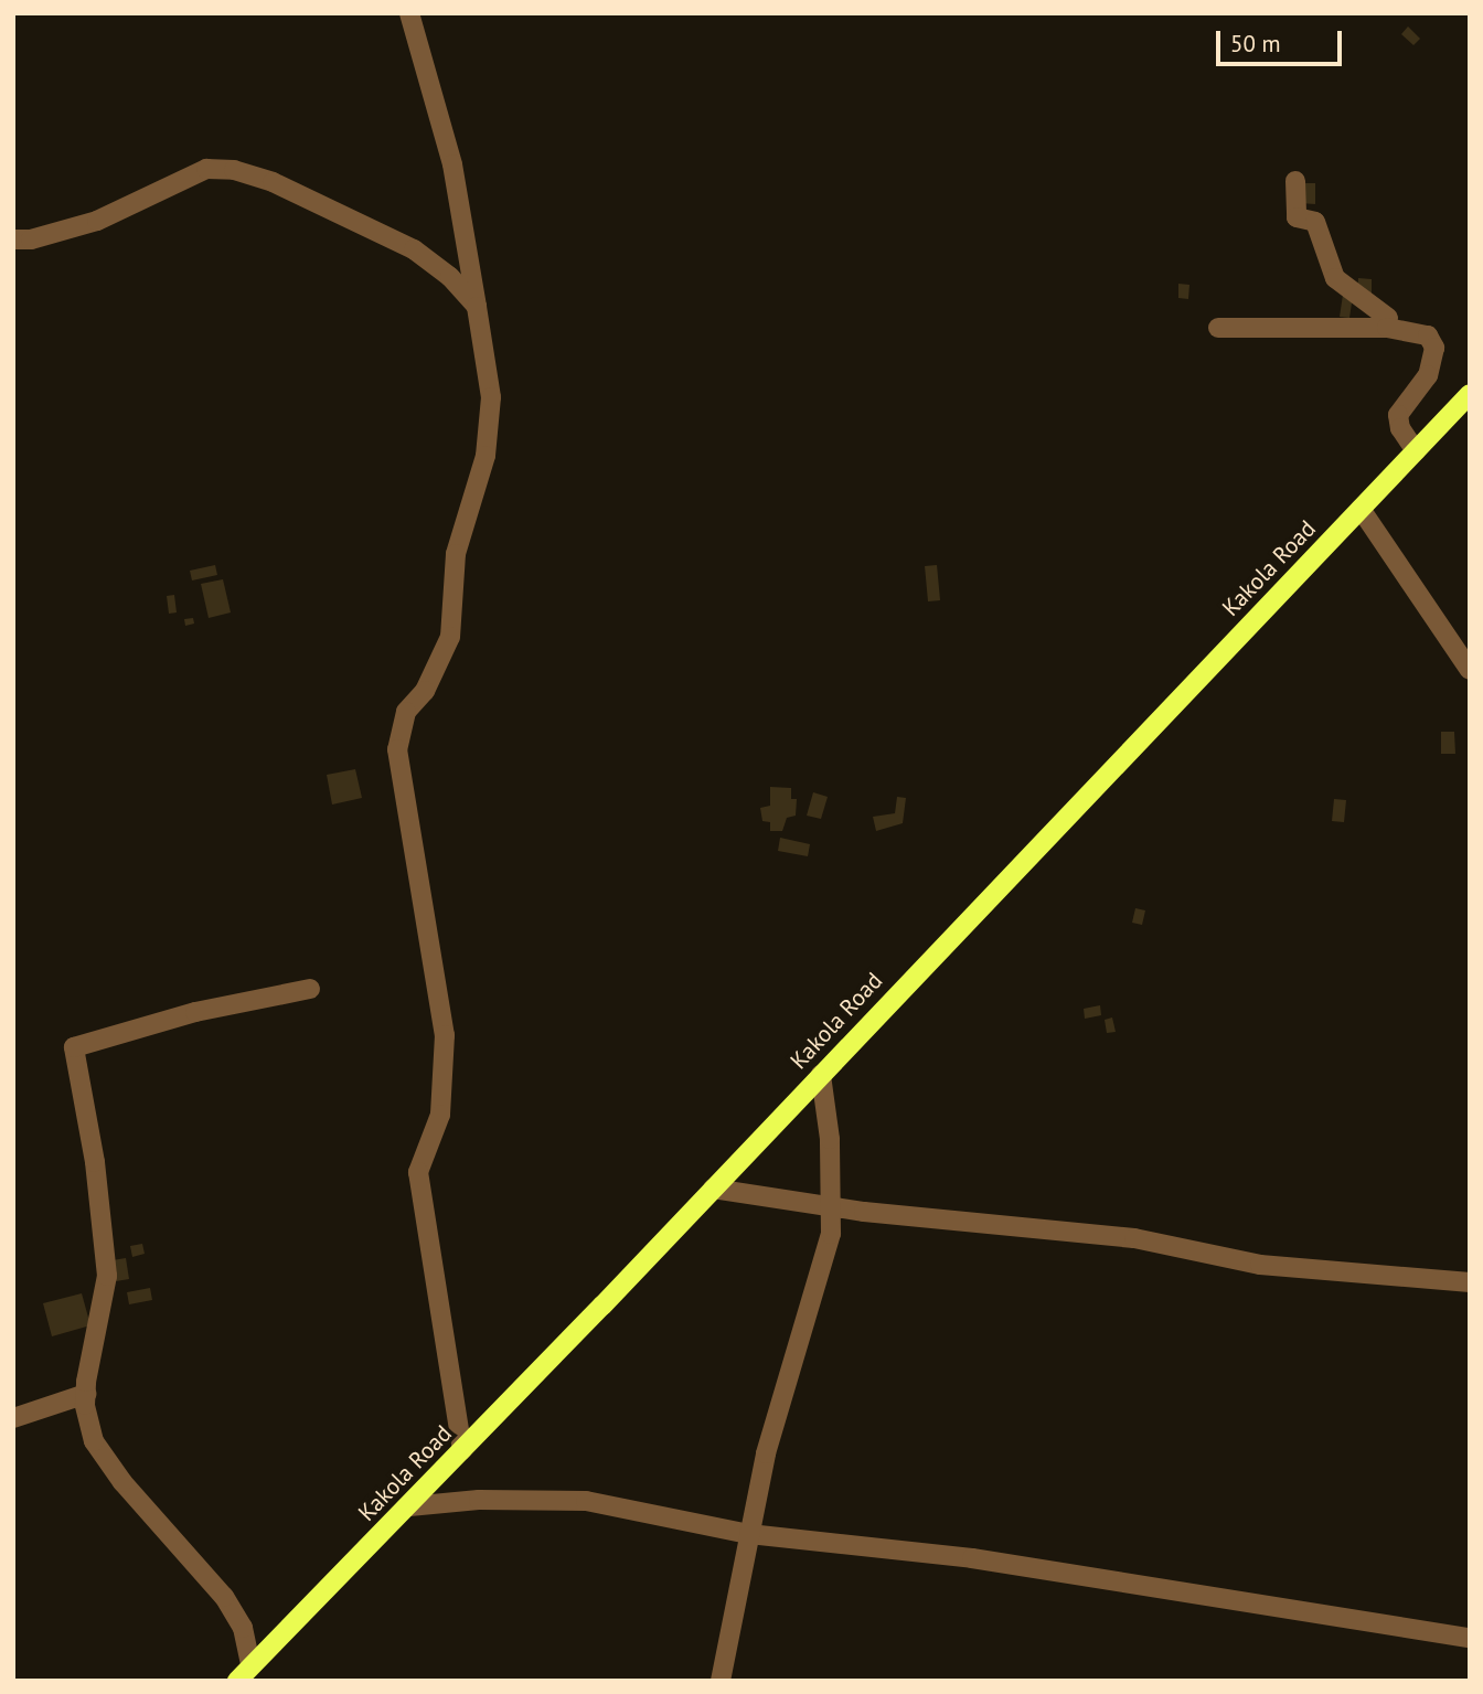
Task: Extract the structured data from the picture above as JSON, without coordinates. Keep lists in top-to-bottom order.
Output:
{
  "streets": {
    "main road": ["Kakola Road"]
  },
  "scale_bar": "50 m"
}
